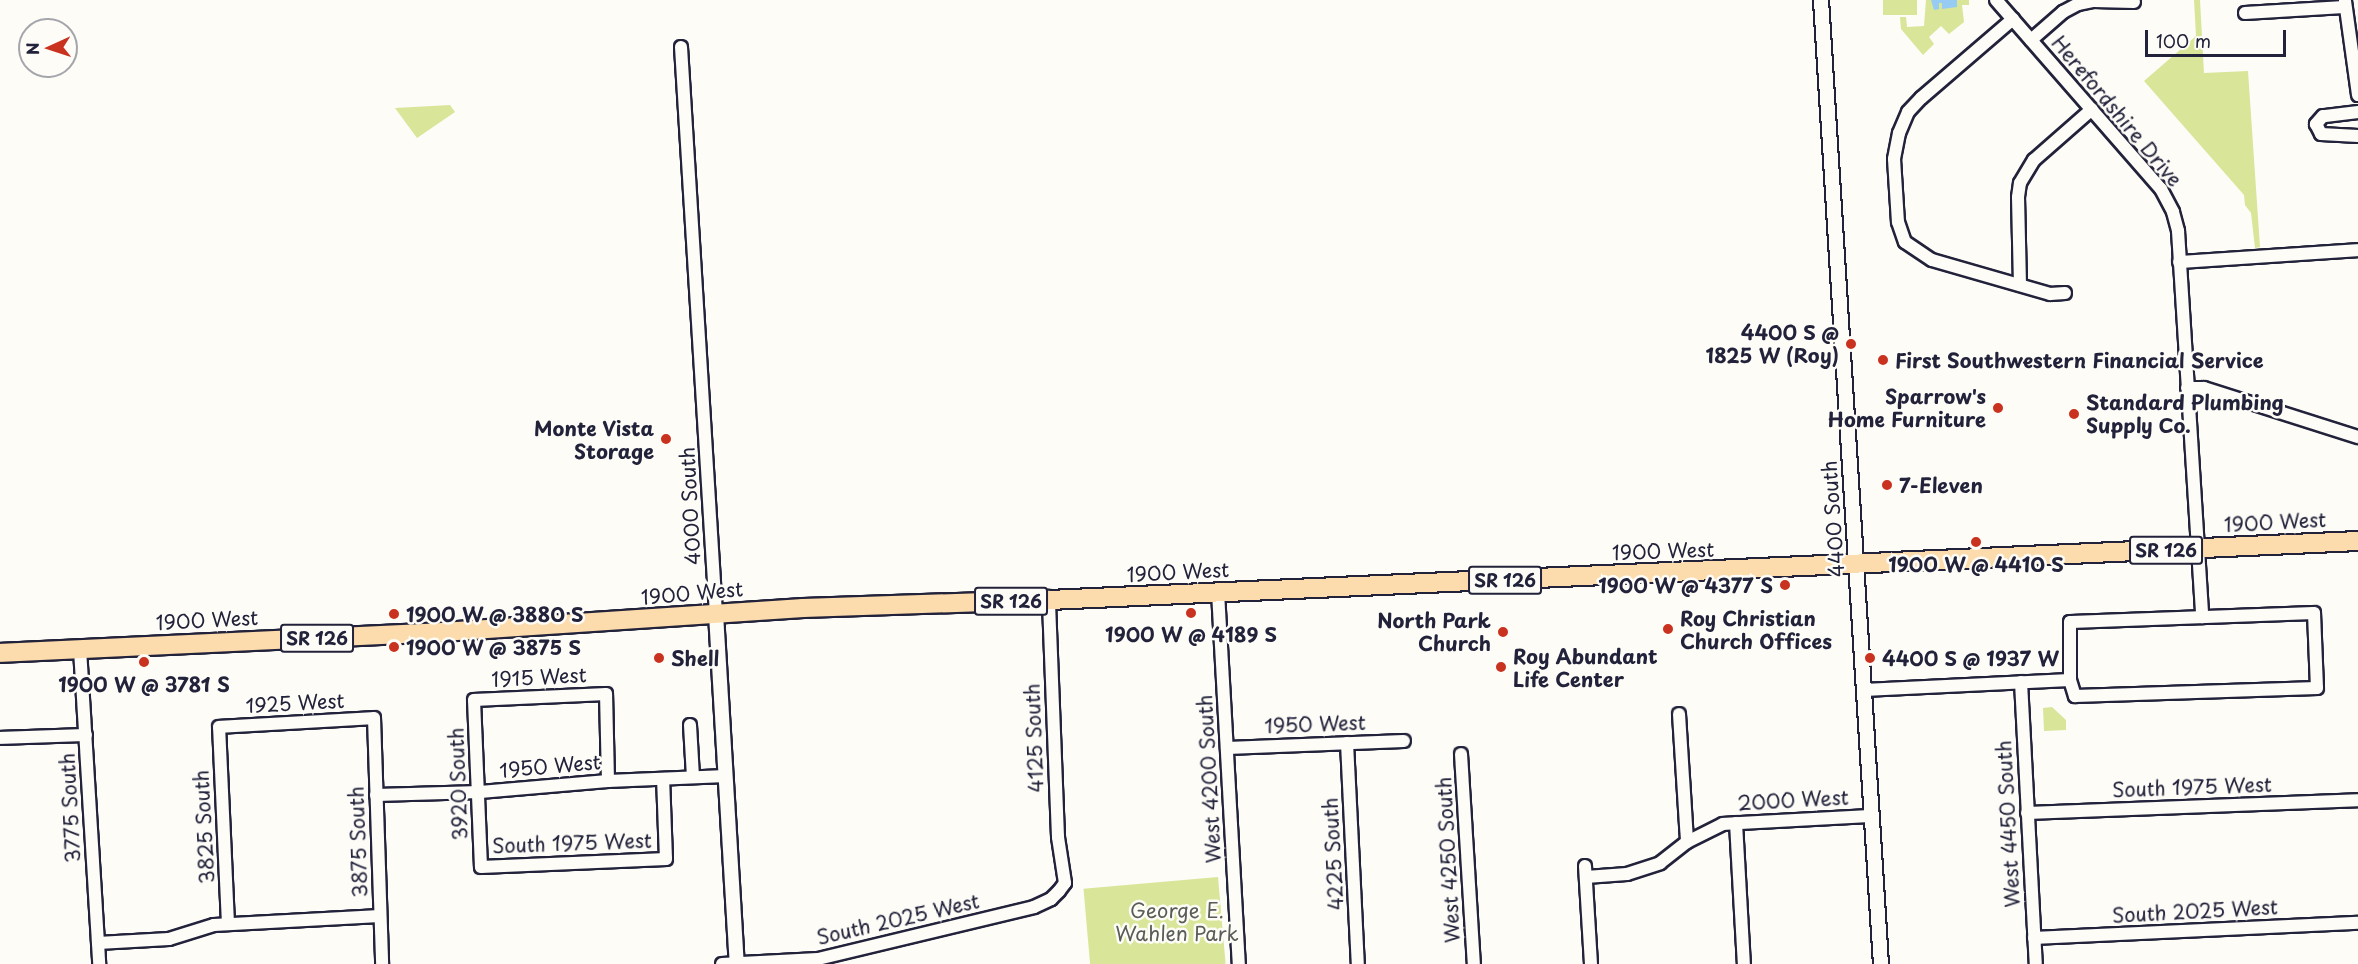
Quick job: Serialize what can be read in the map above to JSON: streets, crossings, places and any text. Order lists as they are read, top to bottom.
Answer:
{
  "streets": {
    "main road": ["1900 West", "SR 126"],
    "street": [
      "Herefordshire Drive",
      "4000 South",
      "4400 South",
      "1915 West",
      "1925 West",
      "1950 West",
      "4125 South",
      "West 4200 South",
      "3920 South",
      "South 1975 West",
      "2000 West",
      "3775 South",
      "West 4450 South",
      "3825 South",
      "3875 South",
      "4225 South",
      "West 4250 South",
      "South 2025 West"
    ]
  },
  "crossings": [
    ["Herefordshire Drive", "1900 West"],
    ["4000 South", "1900 West"],
    ["4000 South", "1950 West"],
    ["4000 South", "South 2025 West"],
    ["4400 South", "1900 West"],
    ["4400 South", "2000 West"],
    ["1900 West", "4125 South"],
    ["1900 West", "West 4200 South"],
    ["1900 West", "3775 South"],
    ["1915 West", "1950 West"],
    ["1915 West", "3920 South"],
    ["1925 West", "3825 South"],
    ["1925 West", "3875 South"],
    ["1950 West", "West 4200 South"],
    ["1950 West", "3920 South"],
    ["1950 West", "South 1975 West"],
    ["1950 West", "3875 South"],
    ["1950 West", "4225 South"],
    ["4125 South", "South 2025 West"],
    ["3920 South", "South 1975 West"],
    ["South 1975 West", "West 4450 South"],
    ["West 4450 South", "South 2025 West"]
  ],
  "parks": ["George E. Wahlen Park"],
  "places": [
    "4400 S @ 1825 W (Roy)",
    "First Southwestern Financial Service",
    "Sparrow's Home Furniture",
    "Standard Plumbing Supply Co.",
    "Monte Vista Storage",
    "7-Eleven",
    "1900 W @ 4410 S",
    "1900 W @ 4377 S",
    "1900 W @ 4189 S",
    "1900 W @ 3880 S",
    "Roy Christian Church Offices",
    "North Park Church",
    "1900 W @ 3875 S",
    "Shell",
    "4400 S @ 1937 W",
    "1900 W @ 3781 S",
    "Roy Abundant Life Center"
  ],
  "scale_bar": "100 m",
  "north": "left"
}
